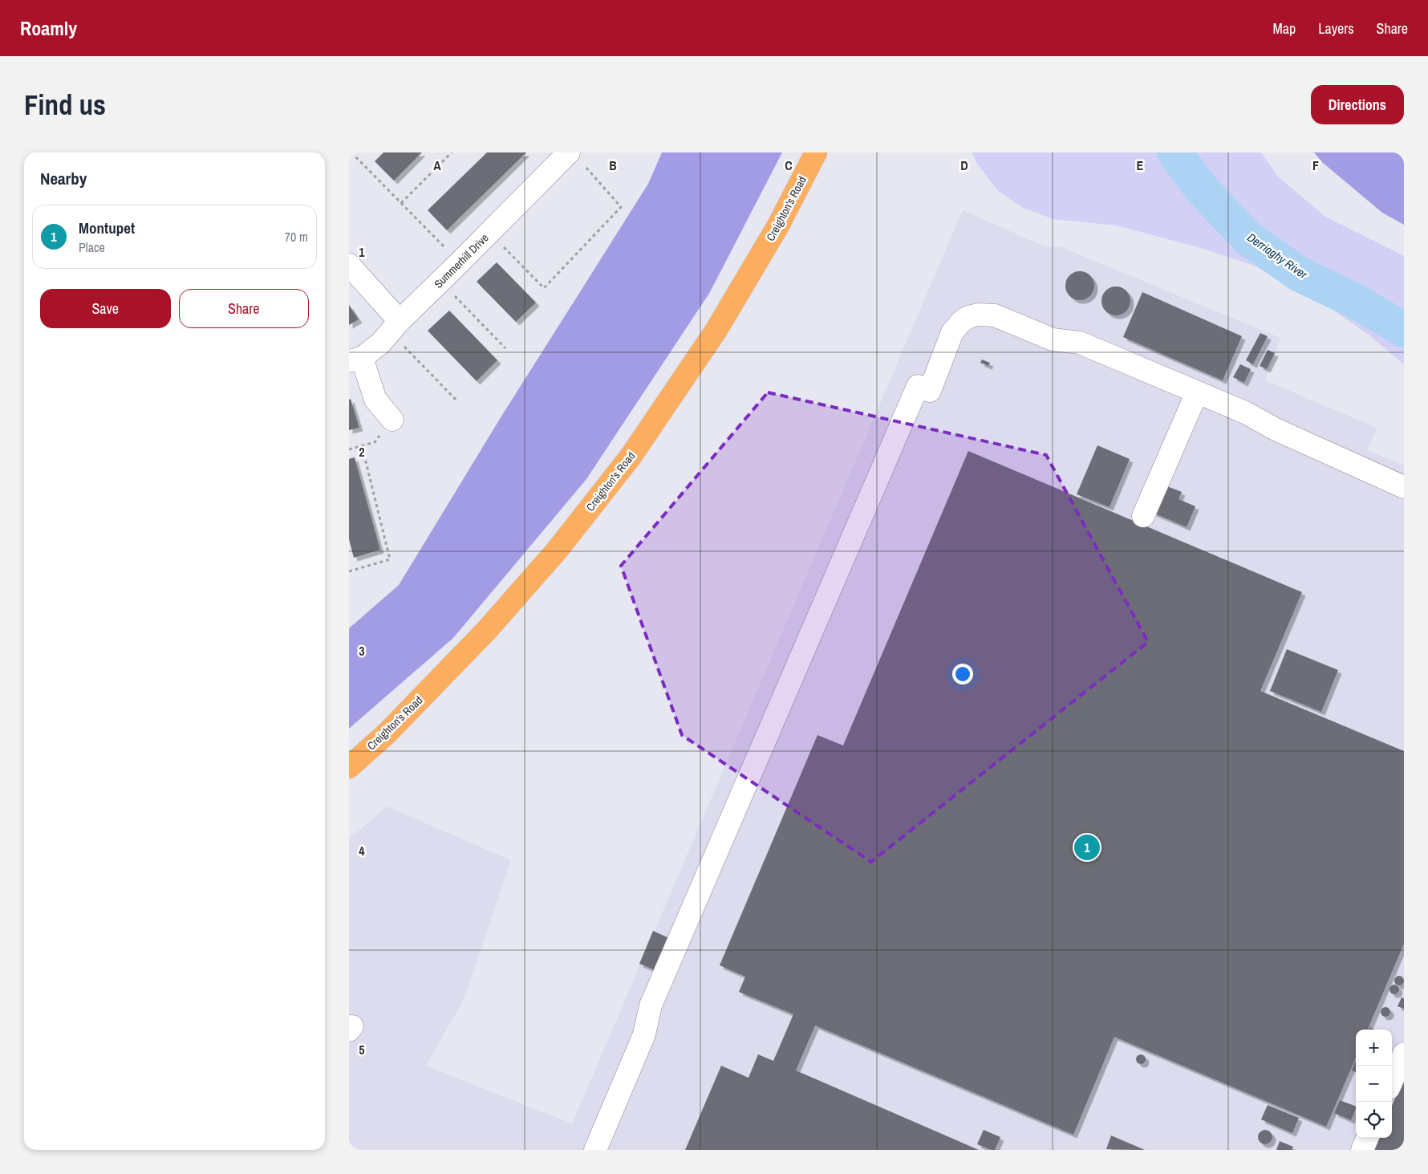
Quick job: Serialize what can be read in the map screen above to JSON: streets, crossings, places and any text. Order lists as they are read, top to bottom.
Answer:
{
  "streets": {
    "highway": ["Creighton's Road"],
    "street": ["Summerhill Drive"]
  },
  "water": ["Derriaghy River"],
  "page": {
    "header": "Roamly",
    "nav": ["Map", "Layers", "Share"],
    "buttons": [
      "Directions",
      ["Save", "Share"]
    ],
    "title": "Find us",
    "heading": "Nearby",
    "list": [
      {
        "mark": "1",
        "name": "Montupet",
        "note": "Place",
        "value": "70 m"
      }
    ],
    "pins": "1",
    "map_buttons": ["+", "−"]
  },
  "grid": {
    "columns": [
      "A",
      "B",
      "C",
      "D",
      "E",
      "F"
    ],
    "rows": [
      "1",
      "2",
      "3",
      "4",
      "5"
    ]
  }
}
